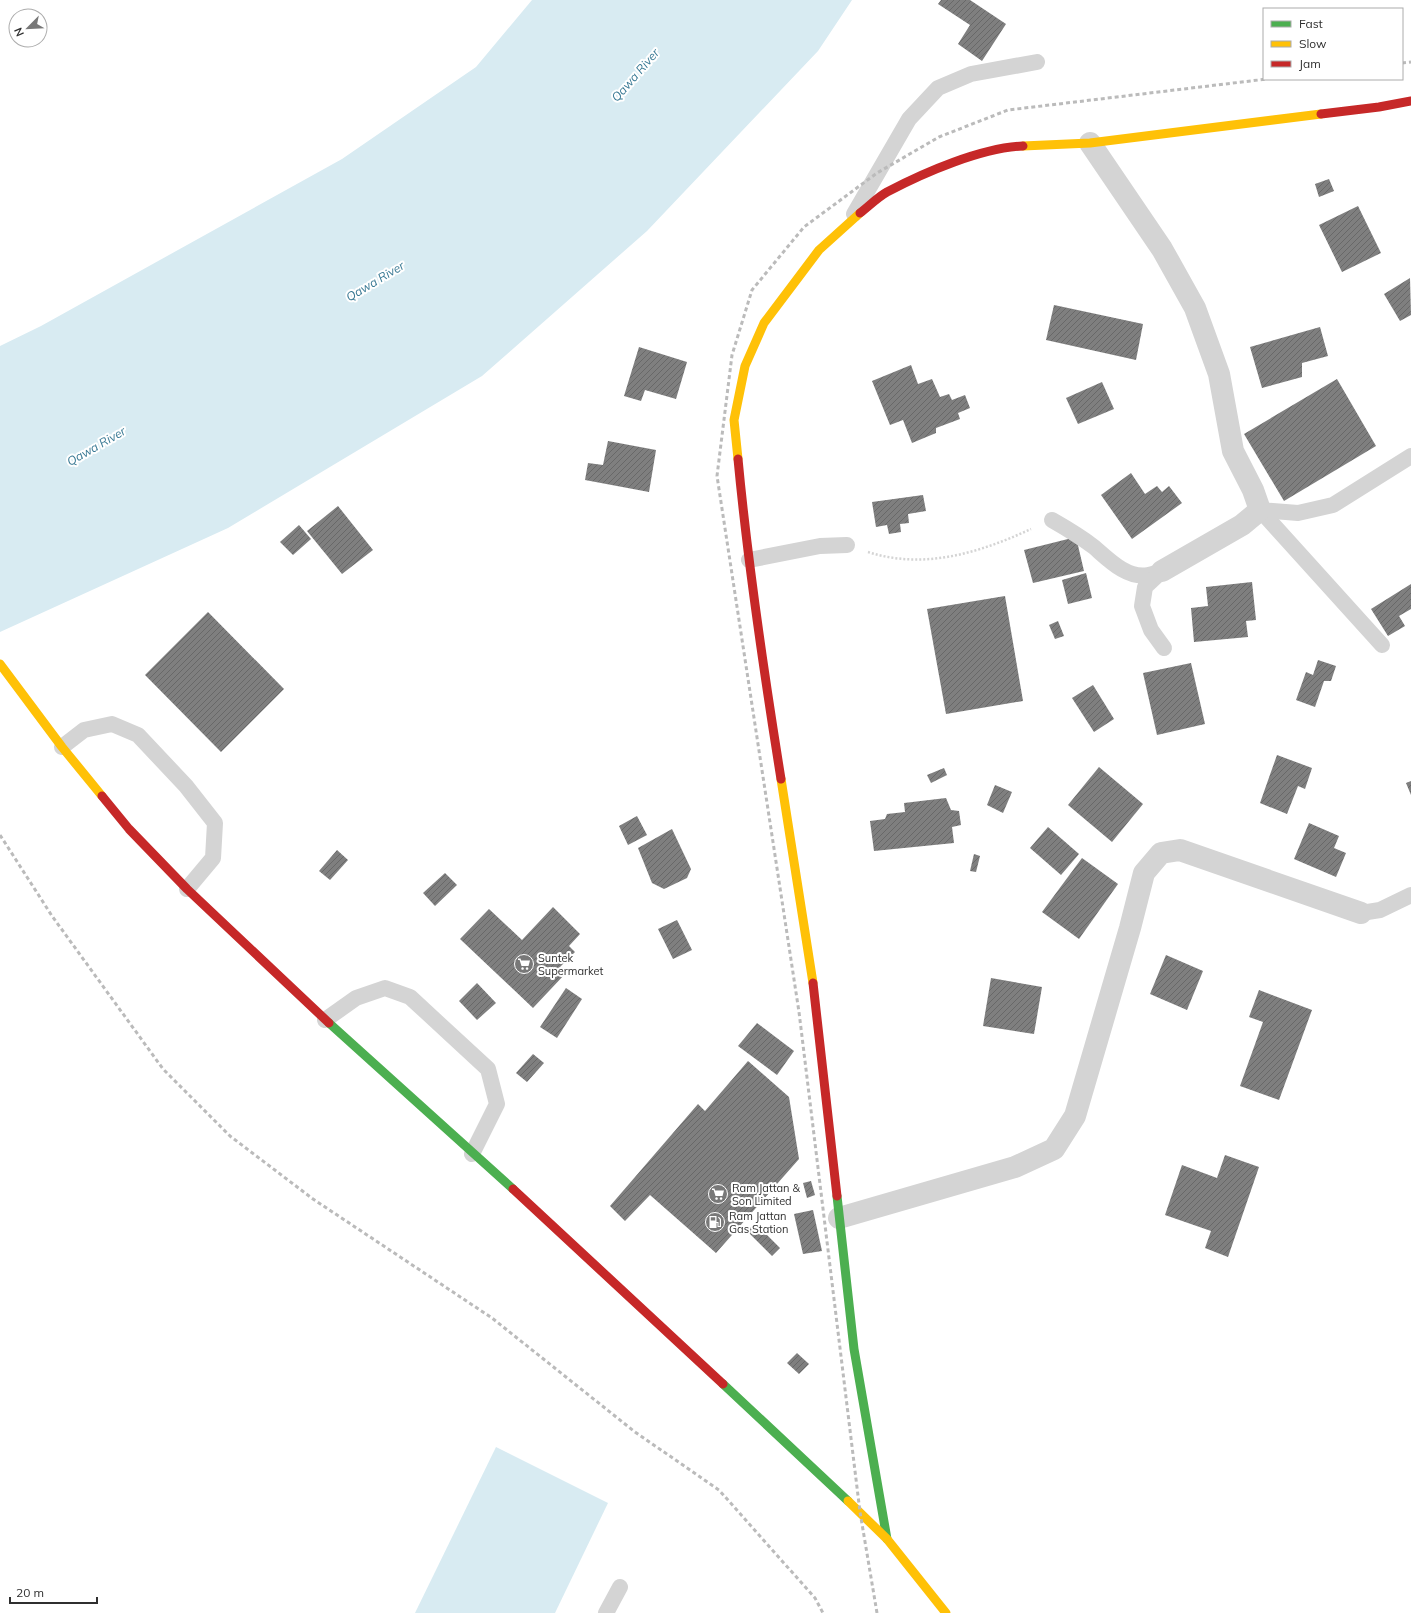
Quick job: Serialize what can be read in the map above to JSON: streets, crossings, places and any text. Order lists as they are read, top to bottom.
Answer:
{
  "water": ["Qawa River"],
  "places": {
    "supermarket": ["Suntek Supermarket", "Ram Jattan & Son Limited"],
    "fuel station": ["Ram Jattan Gas Station"]
  },
  "legend": ["Fast", "Slow", "Jam"],
  "scale_bar": "20 m",
  "north": "bottom left"
}
